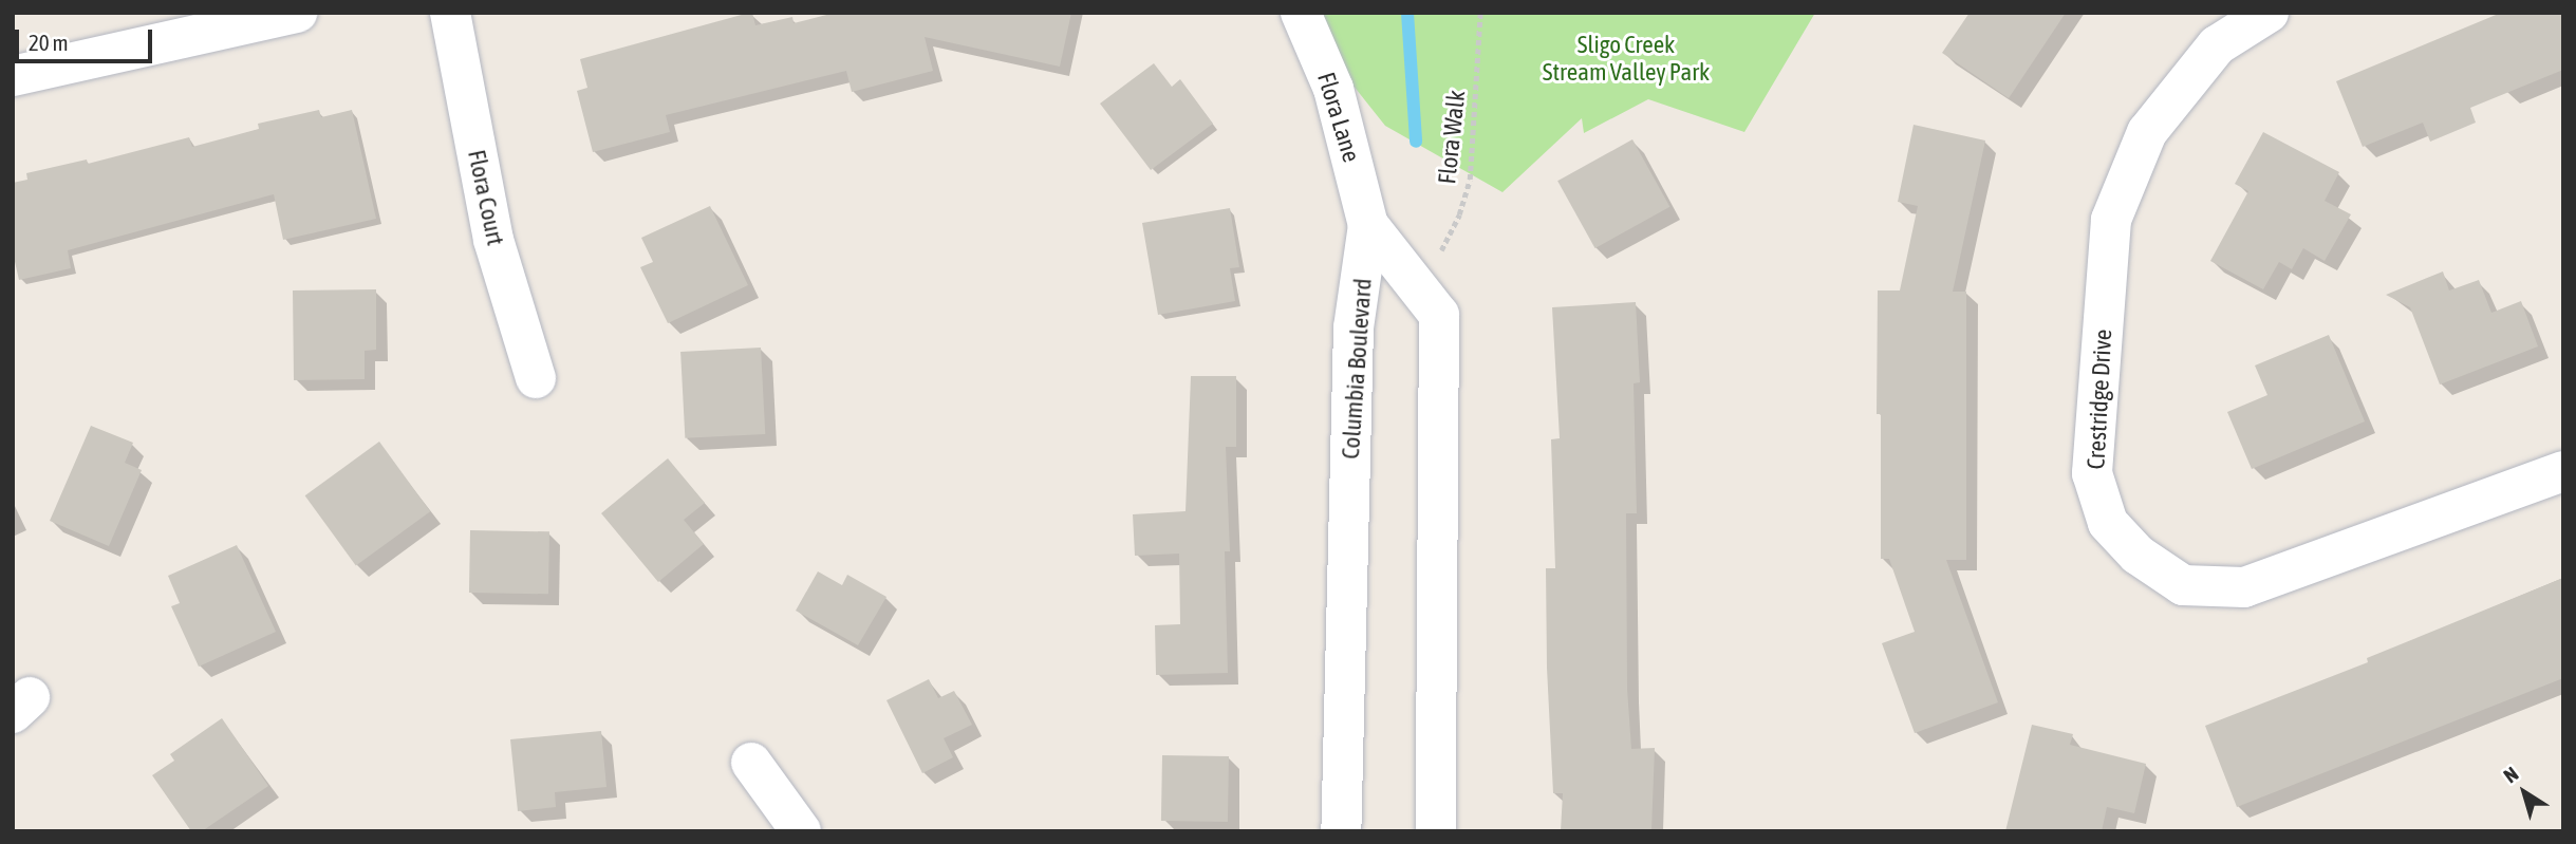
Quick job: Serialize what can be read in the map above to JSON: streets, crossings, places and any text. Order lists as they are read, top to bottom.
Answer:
{
  "streets": {
    "street": [
      "Flora Lane",
      "Flora Court",
      "Columbia Boulevard",
      "Crestridge Drive"
    ],
    "path": ["Flora Walk"]
  },
  "crossings": [
    ["Flora Lane", "Columbia Boulevard"],
    ["Flora Walk", "Columbia Boulevard"]
  ],
  "parks": ["Sligo Creek Stream Valley Park"],
  "scale_bar": "20 m",
  "north": "top left"
}
